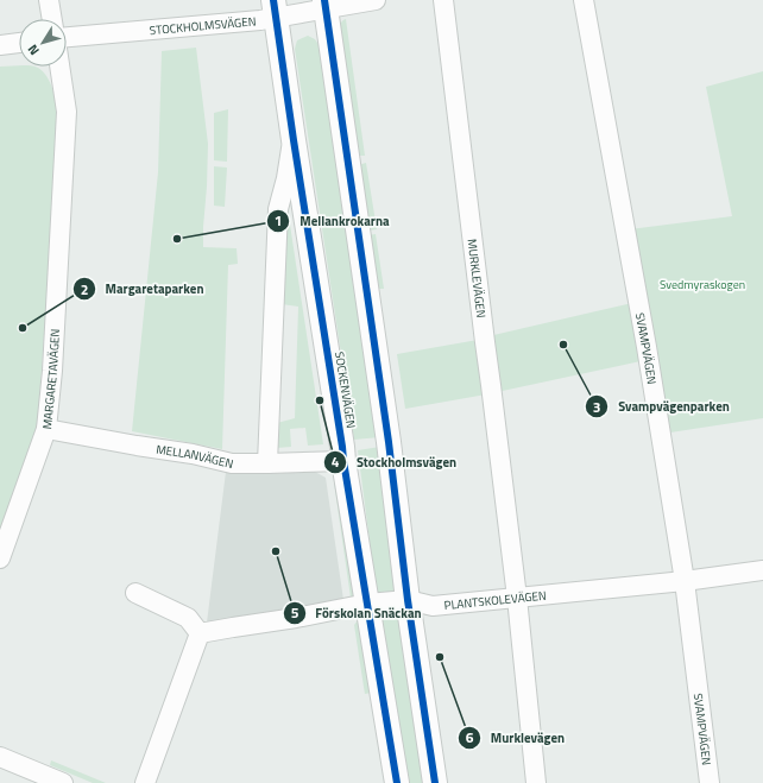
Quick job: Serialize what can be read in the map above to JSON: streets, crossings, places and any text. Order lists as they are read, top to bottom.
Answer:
{
  "streets": {
    "street": [
      "STOCKHOLMSVÄGEN",
      "MURKLEVÄGEN",
      "SVAMPVÄGEN",
      "MARGARETAVÄGEN",
      "SOCKENVÄGEN",
      "MELLANVÄGEN",
      "PLANTSKOLEVÄGEN"
    ]
  },
  "crossings": [
    ["STOCKHOLMSVÄGEN", "SOCKENVÄGEN"],
    ["MURKLEVÄGEN", "PLANTSKOLEVÄGEN"],
    ["SVAMPVÄGEN", "PLANTSKOLEVÄGEN"],
    ["MARGARETAVÄGEN", "MELLANVÄGEN"],
    ["SOCKENVÄGEN", "MELLANVÄGEN"],
    ["SOCKENVÄGEN", "PLANTSKOLEVÄGEN"]
  ],
  "parks": ["Svedmyraskogen"],
  "places": [
    "Mellankrokarna",
    "Margaretaparken",
    "Svampvägenparken",
    "Stockholmsvägen",
    "Förskolan Snäckan",
    "Murklevägen"
  ],
  "north": "bottom left"
}
